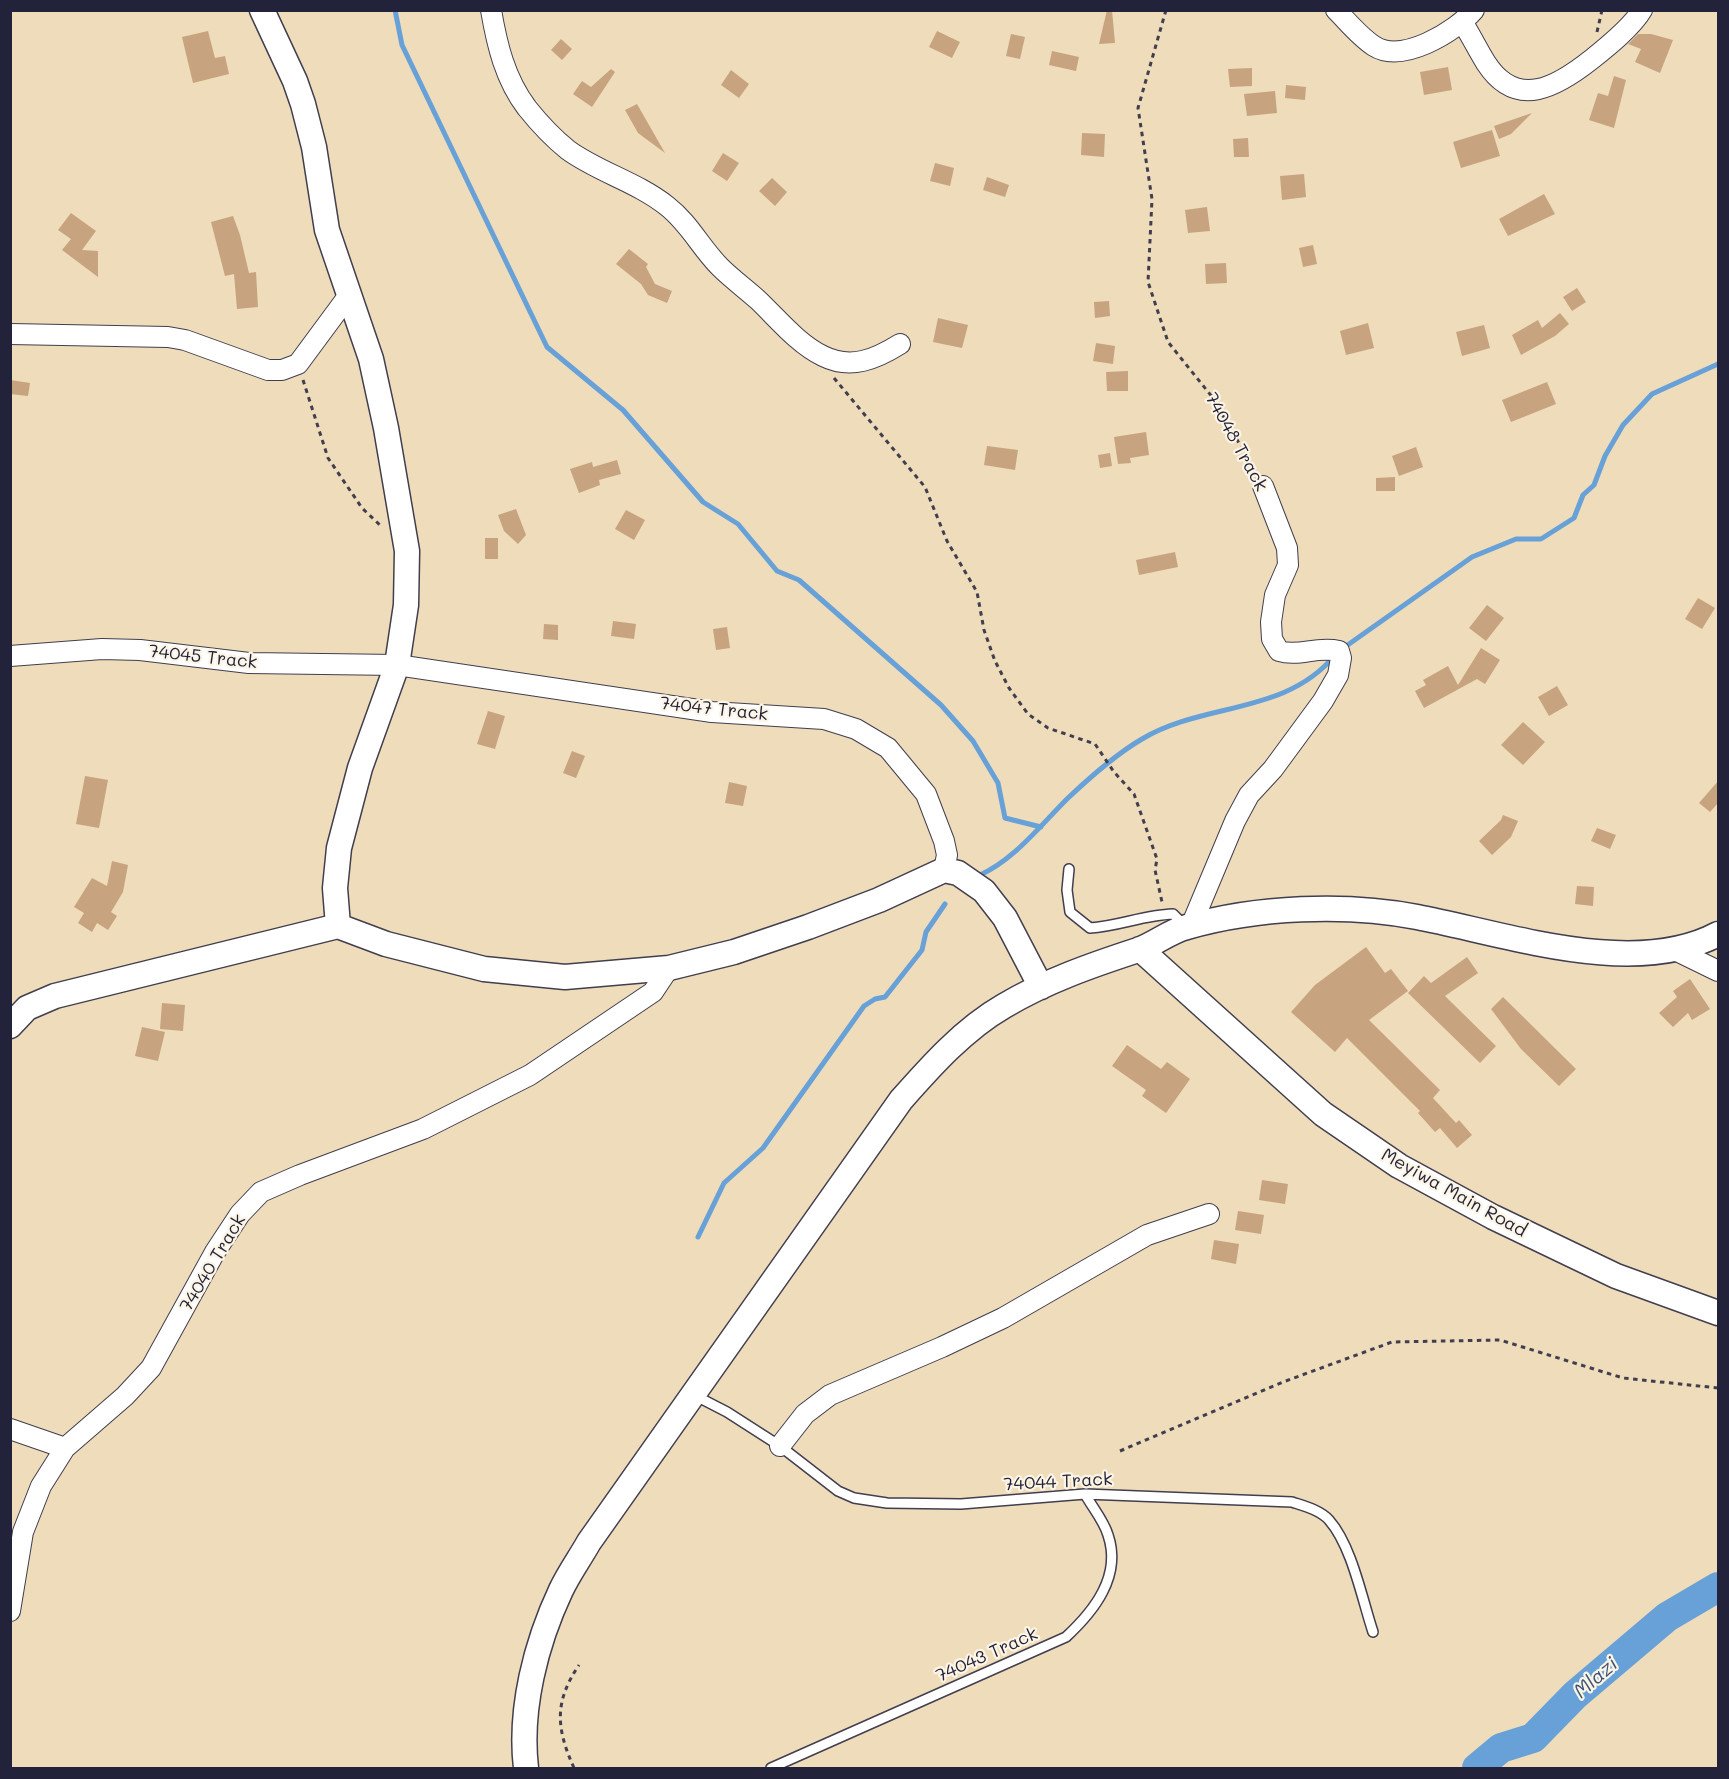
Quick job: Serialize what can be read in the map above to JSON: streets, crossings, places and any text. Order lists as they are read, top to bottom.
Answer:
{
  "streets": {
    "street": [
      "74048 Track",
      "74045 Track",
      "74047 Track",
      "Meyiwa Main Road",
      "74040 Track"
    ],
    "lane": ["74044 Track", "74043 Track"]
  },
  "crossings": [
    ["74045 Track", "74047 Track"],
    ["74044 Track", "74043 Track"]
  ],
  "water": ["Mlazi"]
}
